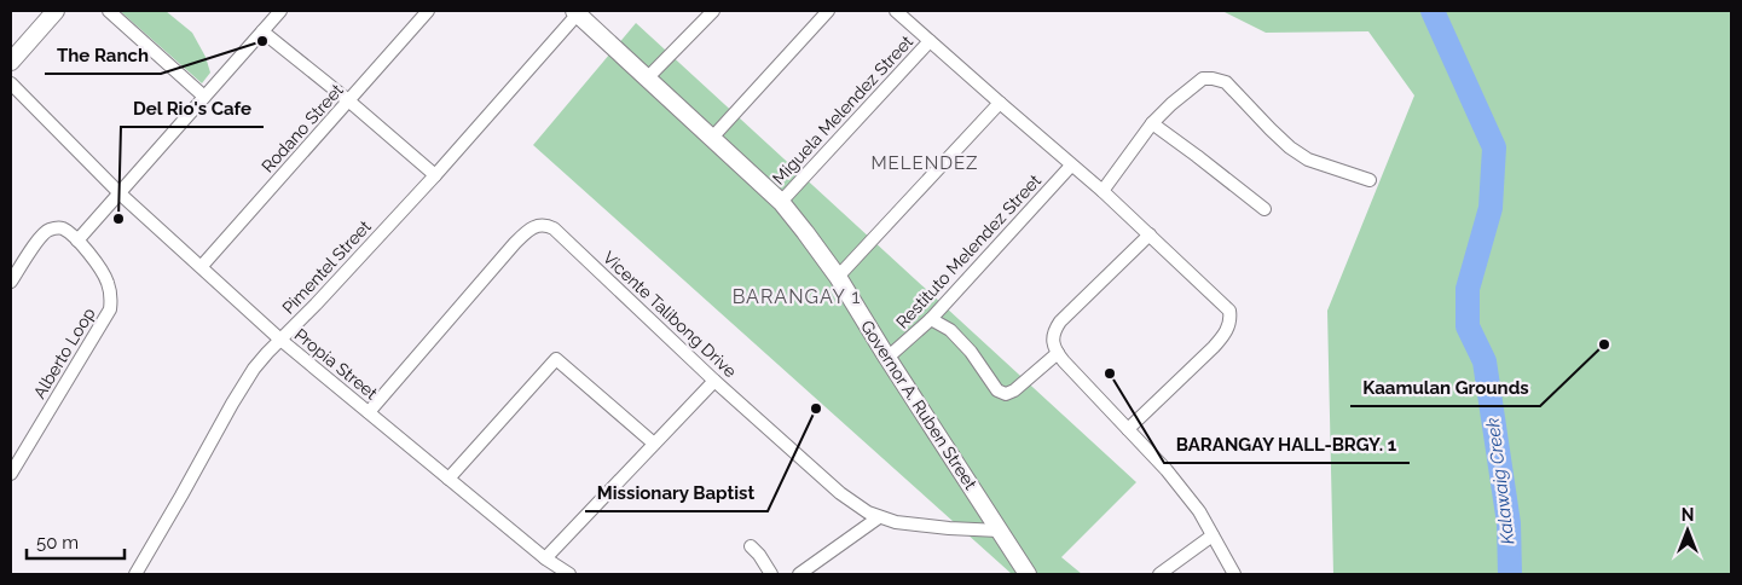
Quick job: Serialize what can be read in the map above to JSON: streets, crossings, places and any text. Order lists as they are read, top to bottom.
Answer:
{
  "streets": {
    "main road": ["Governor A. Ruben Street"],
    "street": [
      "Miguela Melendez Street",
      "Rodano Street",
      "Restituto Melendez Street",
      "Pimentel Street",
      "Vicente Talibong Drive",
      "Alberto Loop",
      "Propia Street"
    ]
  },
  "crossings": [
    ["Miguela Melendez Street", "Governor A. Ruben Street"],
    ["Rodano Street", "Propia Street"],
    ["Restituto Melendez Street", "Governor A. Ruben Street"],
    ["Pimentel Street", "Propia Street"],
    ["Pimentel Street", "Governor A. Ruben Street"],
    ["Vicente Talibong Drive", "Propia Street"],
    ["Vicente Talibong Drive", "Governor A. Ruben Street"]
  ],
  "districts": ["MELENDEZ", "BARANGAY 1"],
  "water": ["Kalawaig Creek"],
  "places": [
    "The Ranch",
    "Del Rio's Cafe",
    "Kaamulan Grounds",
    "BARANGAY HALL-BRGY. 1",
    "Missionary Baptist"
  ],
  "scale_bar": "50 m",
  "north": "top"
}
